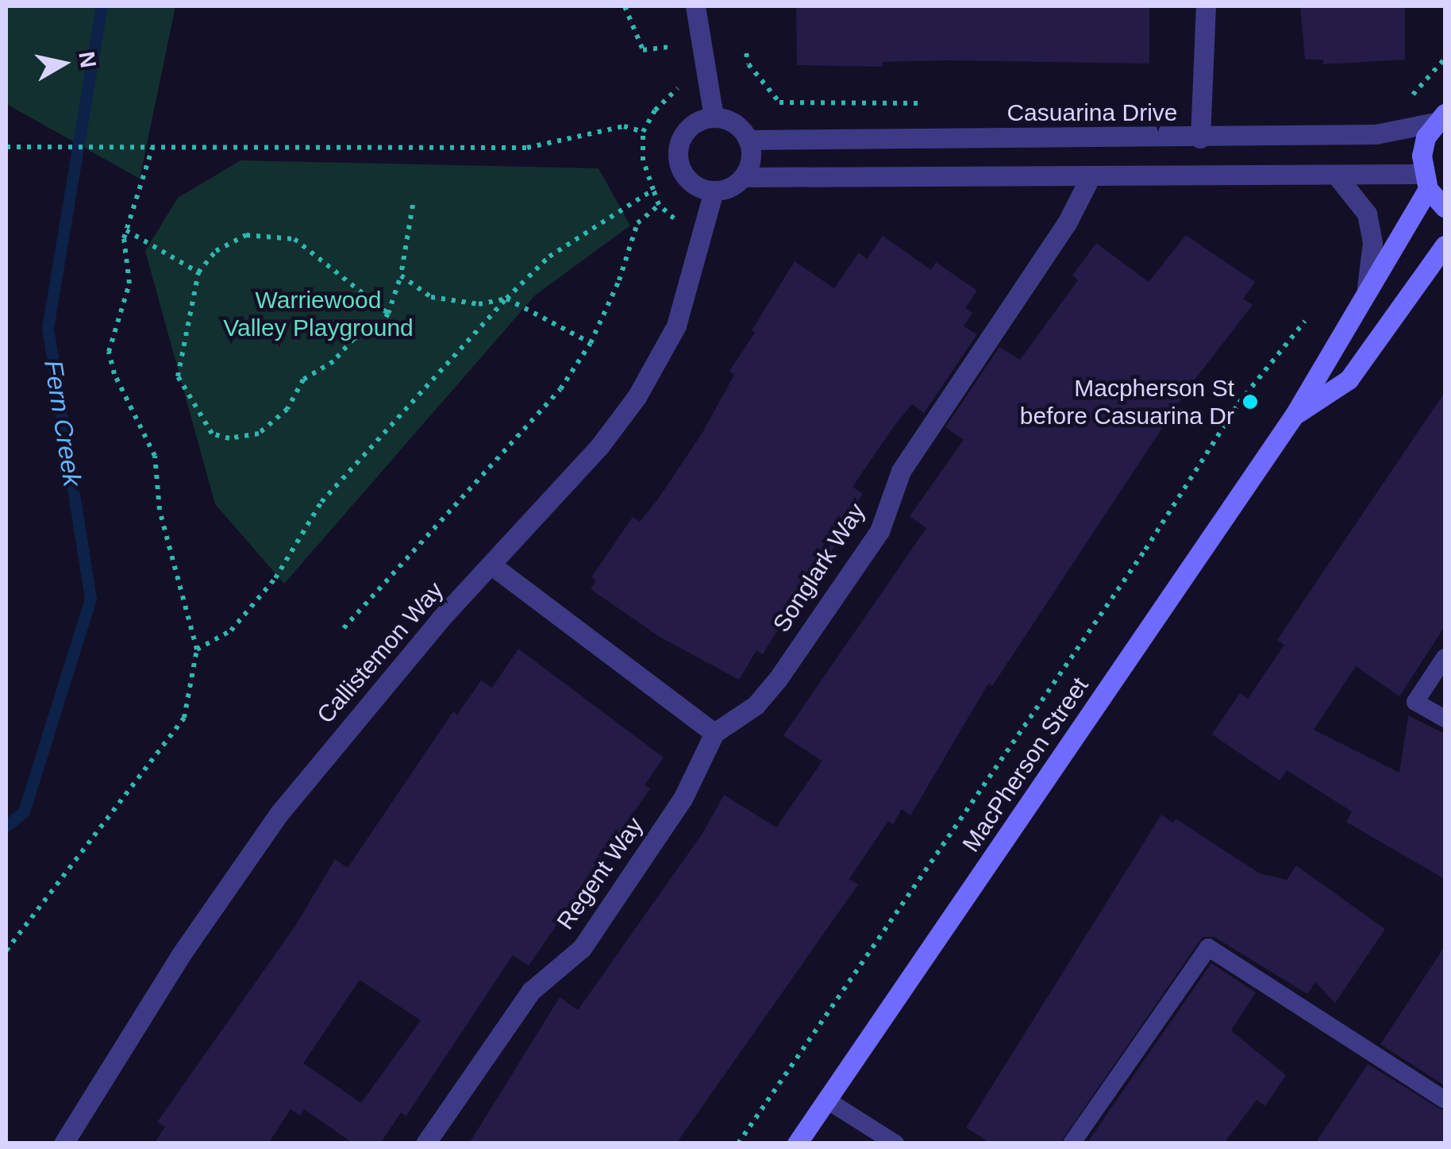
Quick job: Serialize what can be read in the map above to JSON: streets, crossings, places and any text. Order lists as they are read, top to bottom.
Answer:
{
  "streets": {
    "street": [
      "Casuarina Drive",
      "Songlark Way",
      "Callistemon Way",
      "MacPherson Street",
      "Regent Way"
    ]
  },
  "crossings": [
    ["Casuarina Drive", "Callistemon Way"],
    ["Songlark Way", "Regent Way"]
  ],
  "water": ["Fern Creek"],
  "parks": ["Warriewood Valley Playground"],
  "places": ["Macpherson St before Casuarina Dr"],
  "north": "right"
}
